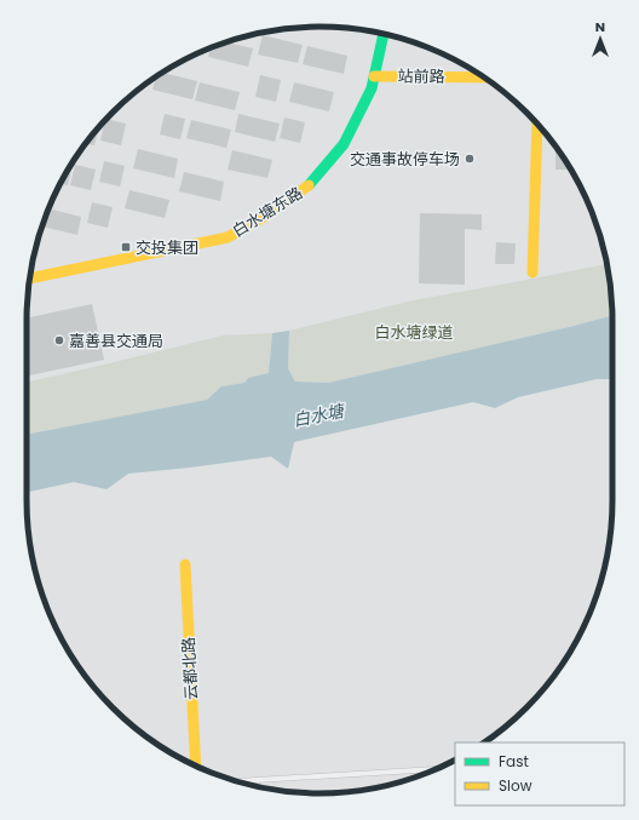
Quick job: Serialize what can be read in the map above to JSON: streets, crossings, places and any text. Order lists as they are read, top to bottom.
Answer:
{
  "streets": {
    "street": ["站前路", "白水塘东路", "云都北路"]
  },
  "crossings": [
    ["站前路", "白水塘东路"]
  ],
  "water": ["白水塘"],
  "parks": ["白水塘绿道"],
  "places": {
    "other": ["交通事故停车场", "嘉善县交通局"],
    "transit": ["交投集团"]
  },
  "legend": ["Fast", "Slow"],
  "north": "top"
}
